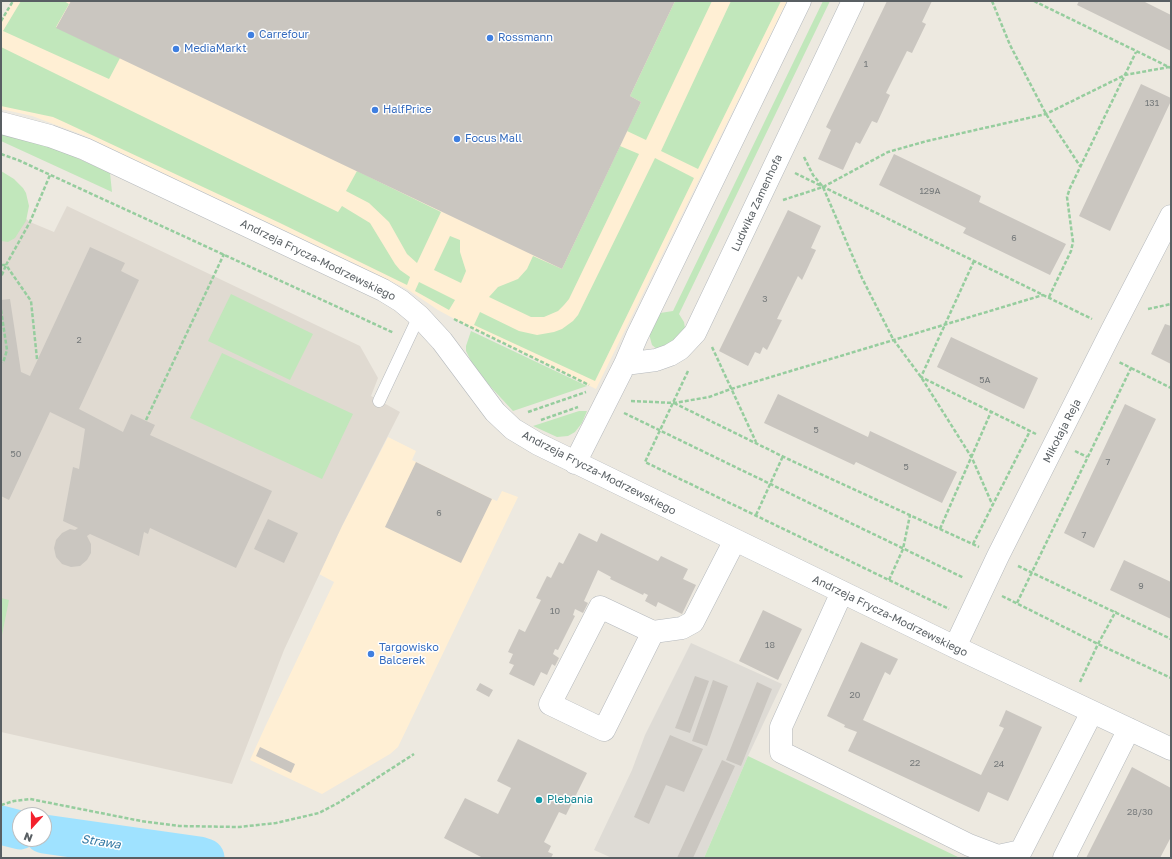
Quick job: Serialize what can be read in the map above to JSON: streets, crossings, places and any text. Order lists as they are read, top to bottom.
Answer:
{
  "streets": {
    "street": ["Ludwika Zamenhofa", "Andrzeja Frycza-Modrzewskiego", "Mikołaja Reja"]
  },
  "crossings": [
    ["Andrzeja Frycza-Modrzewskiego", "Mikołaja Reja"]
  ],
  "water": ["Strawa"],
  "places": [
    "Carrefour",
    "Rossmann",
    "MediaMarkt",
    "HalfPrice",
    "Focus Mall",
    "Targowisko Balcerek",
    "Plebania"
  ],
  "house_numbers": [
    "1",
    "131",
    "129A",
    "6",
    "3",
    "2",
    "5A",
    "5",
    "50",
    "7",
    "5",
    "6",
    "7",
    "9",
    "10",
    "18",
    "20",
    "22",
    "24",
    "28/30"
  ],
  "north": "bottom"
}
